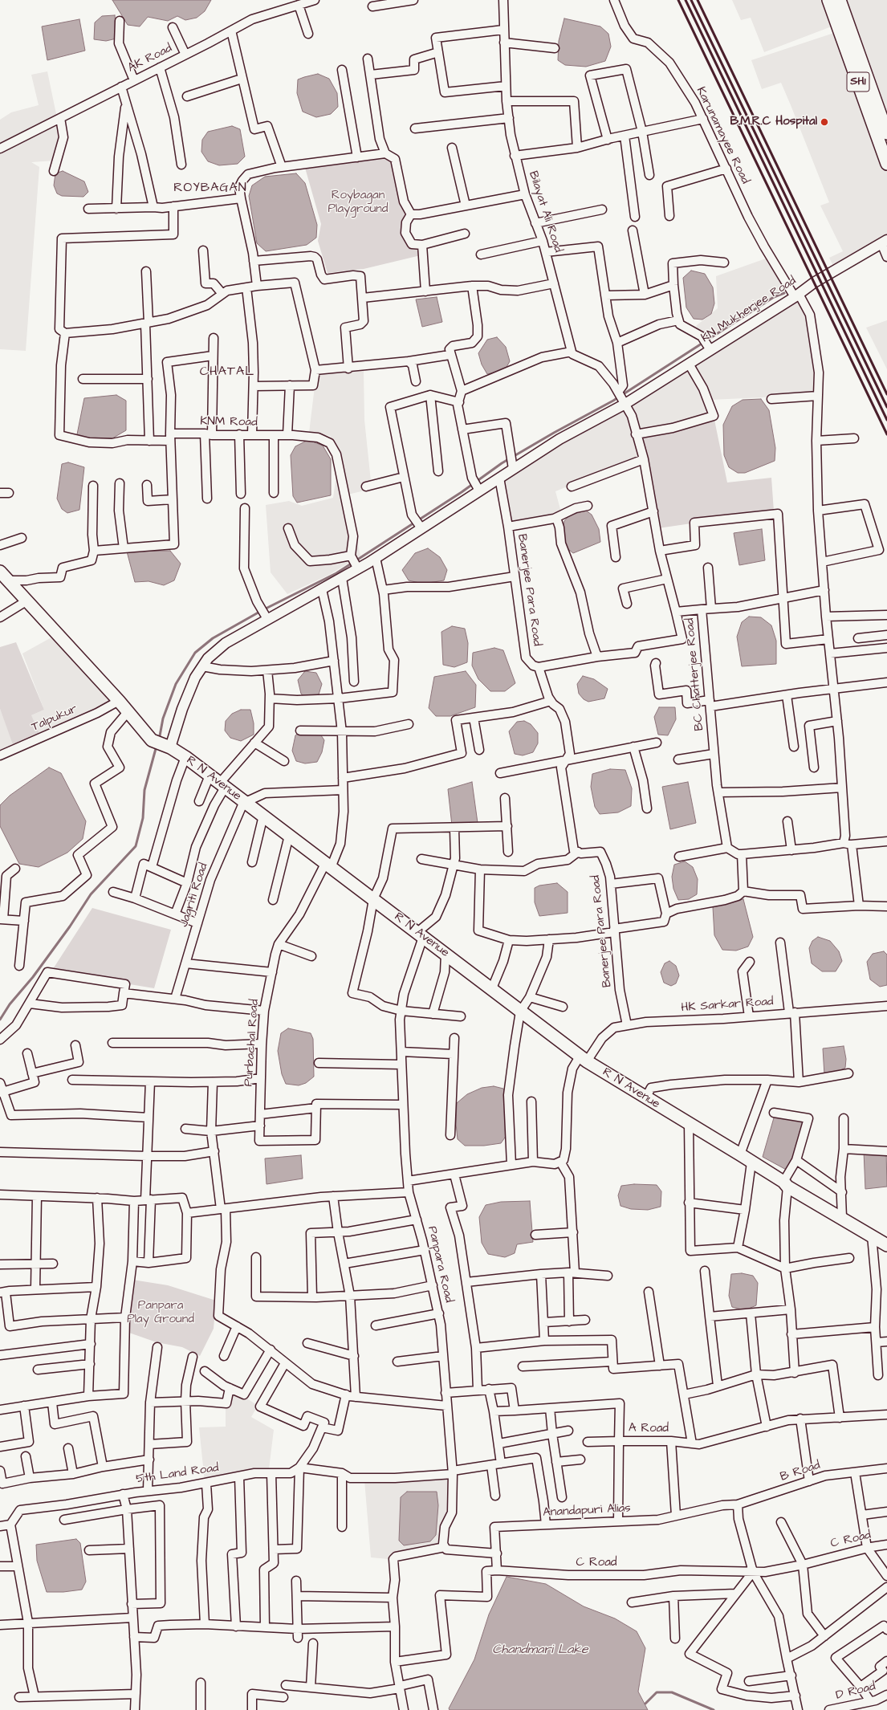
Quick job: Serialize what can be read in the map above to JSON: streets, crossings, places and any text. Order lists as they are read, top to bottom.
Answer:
{
  "streets": {
    "main road": ["SH1", "R N Avenue"],
    "street": [
      "AK Road",
      "Karunamayee Road",
      "Bilayat Ali Road",
      "KN Mukherjee Road",
      "KNM Road",
      "Banerjee Para Road",
      "BC Chatterjee Road",
      "Talpukur",
      "Jagriti Road",
      "HK Sarkar Road",
      "Purbachal Road",
      "Panpara Road",
      "A Road",
      "B Road",
      "5th Land Road",
      "Anandapuri Alias",
      "C Road",
      "D Road"
    ]
  },
  "crossings": [
    ["Karunamayee Road", "KN Mukherjee Road"],
    ["KN Mukherjee Road", "Banerjee Para Road"],
    ["KN Mukherjee Road", "BC Chatterjee Road"],
    ["KN Mukherjee Road", "R N Avenue"],
    ["KN Mukherjee Road", "Purbachal Road"],
    ["Banerjee Para Road", "HK Sarkar Road"],
    ["Talpukur", "R N Avenue"],
    ["R N Avenue", "Jagriti Road"],
    ["R N Avenue", "HK Sarkar Road"],
    ["R N Avenue", "Purbachal Road"],
    ["R N Avenue", "Panpara Road"],
    ["Panpara Road", "5th Land Road"],
    ["B Road", "Anandapuri Alias"],
    ["5th Land Road", "Anandapuri Alias"],
    ["Anandapuri Alias", "C Road"]
  ],
  "districts": ["ROYBAGAN", "CHATAL"],
  "water": ["Chandmari Lake"],
  "parks": ["Roybagan Playground", "Panpara Play Ground"],
  "places": ["B.M.R.C Hospital"]
}
